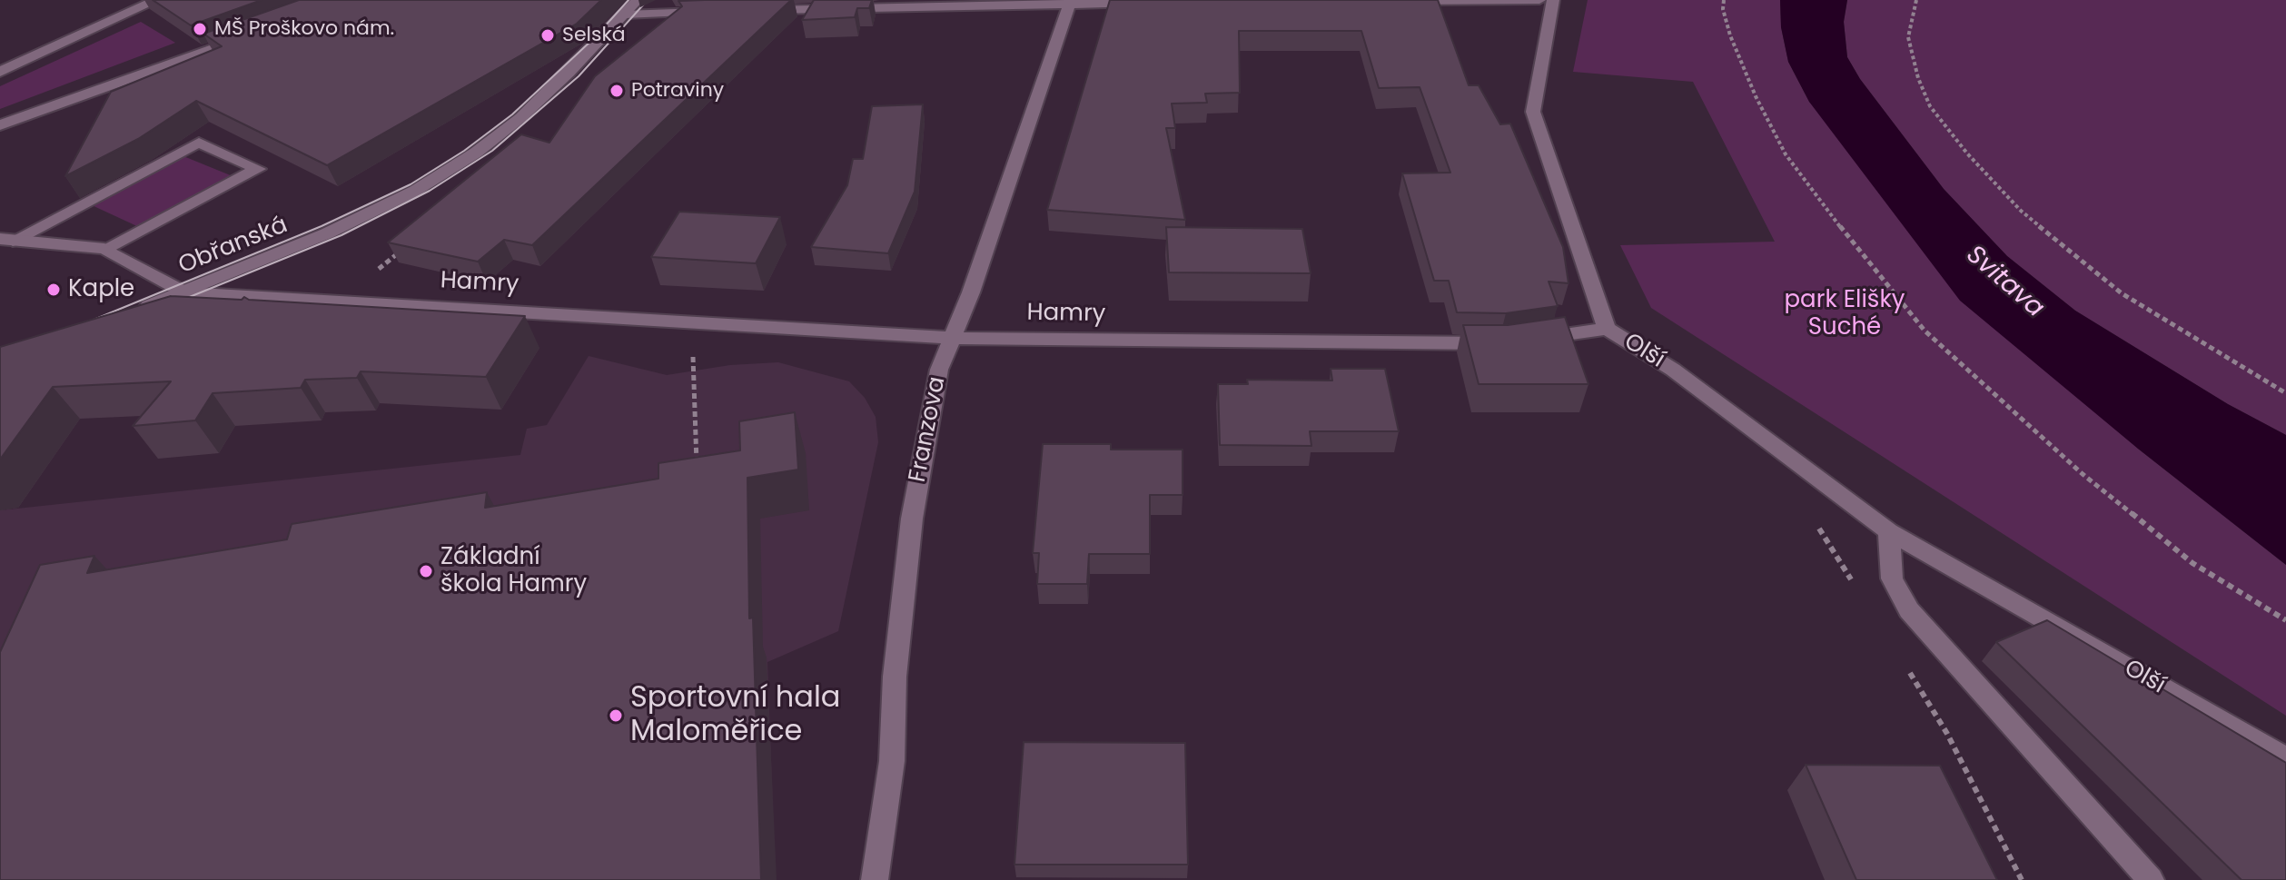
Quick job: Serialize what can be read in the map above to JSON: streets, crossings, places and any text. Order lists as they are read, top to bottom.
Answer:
{
  "streets": {
    "street": [
      "Obřanská",
      "Hamry",
      "Olší",
      "Franzova"
    ]
  },
  "crossings": [
    ["Obřanská", "Hamry"],
    ["Hamry", "Franzova"]
  ],
  "water": ["Svitava"],
  "parks": ["park Elišky Suché"],
  "places": [
    "MŠ Proškovo nám.",
    "Selská",
    "Potraviny",
    "Kaple",
    "Základní škola Hamry",
    "Sportovní hala Maloměřice"
  ]
}
